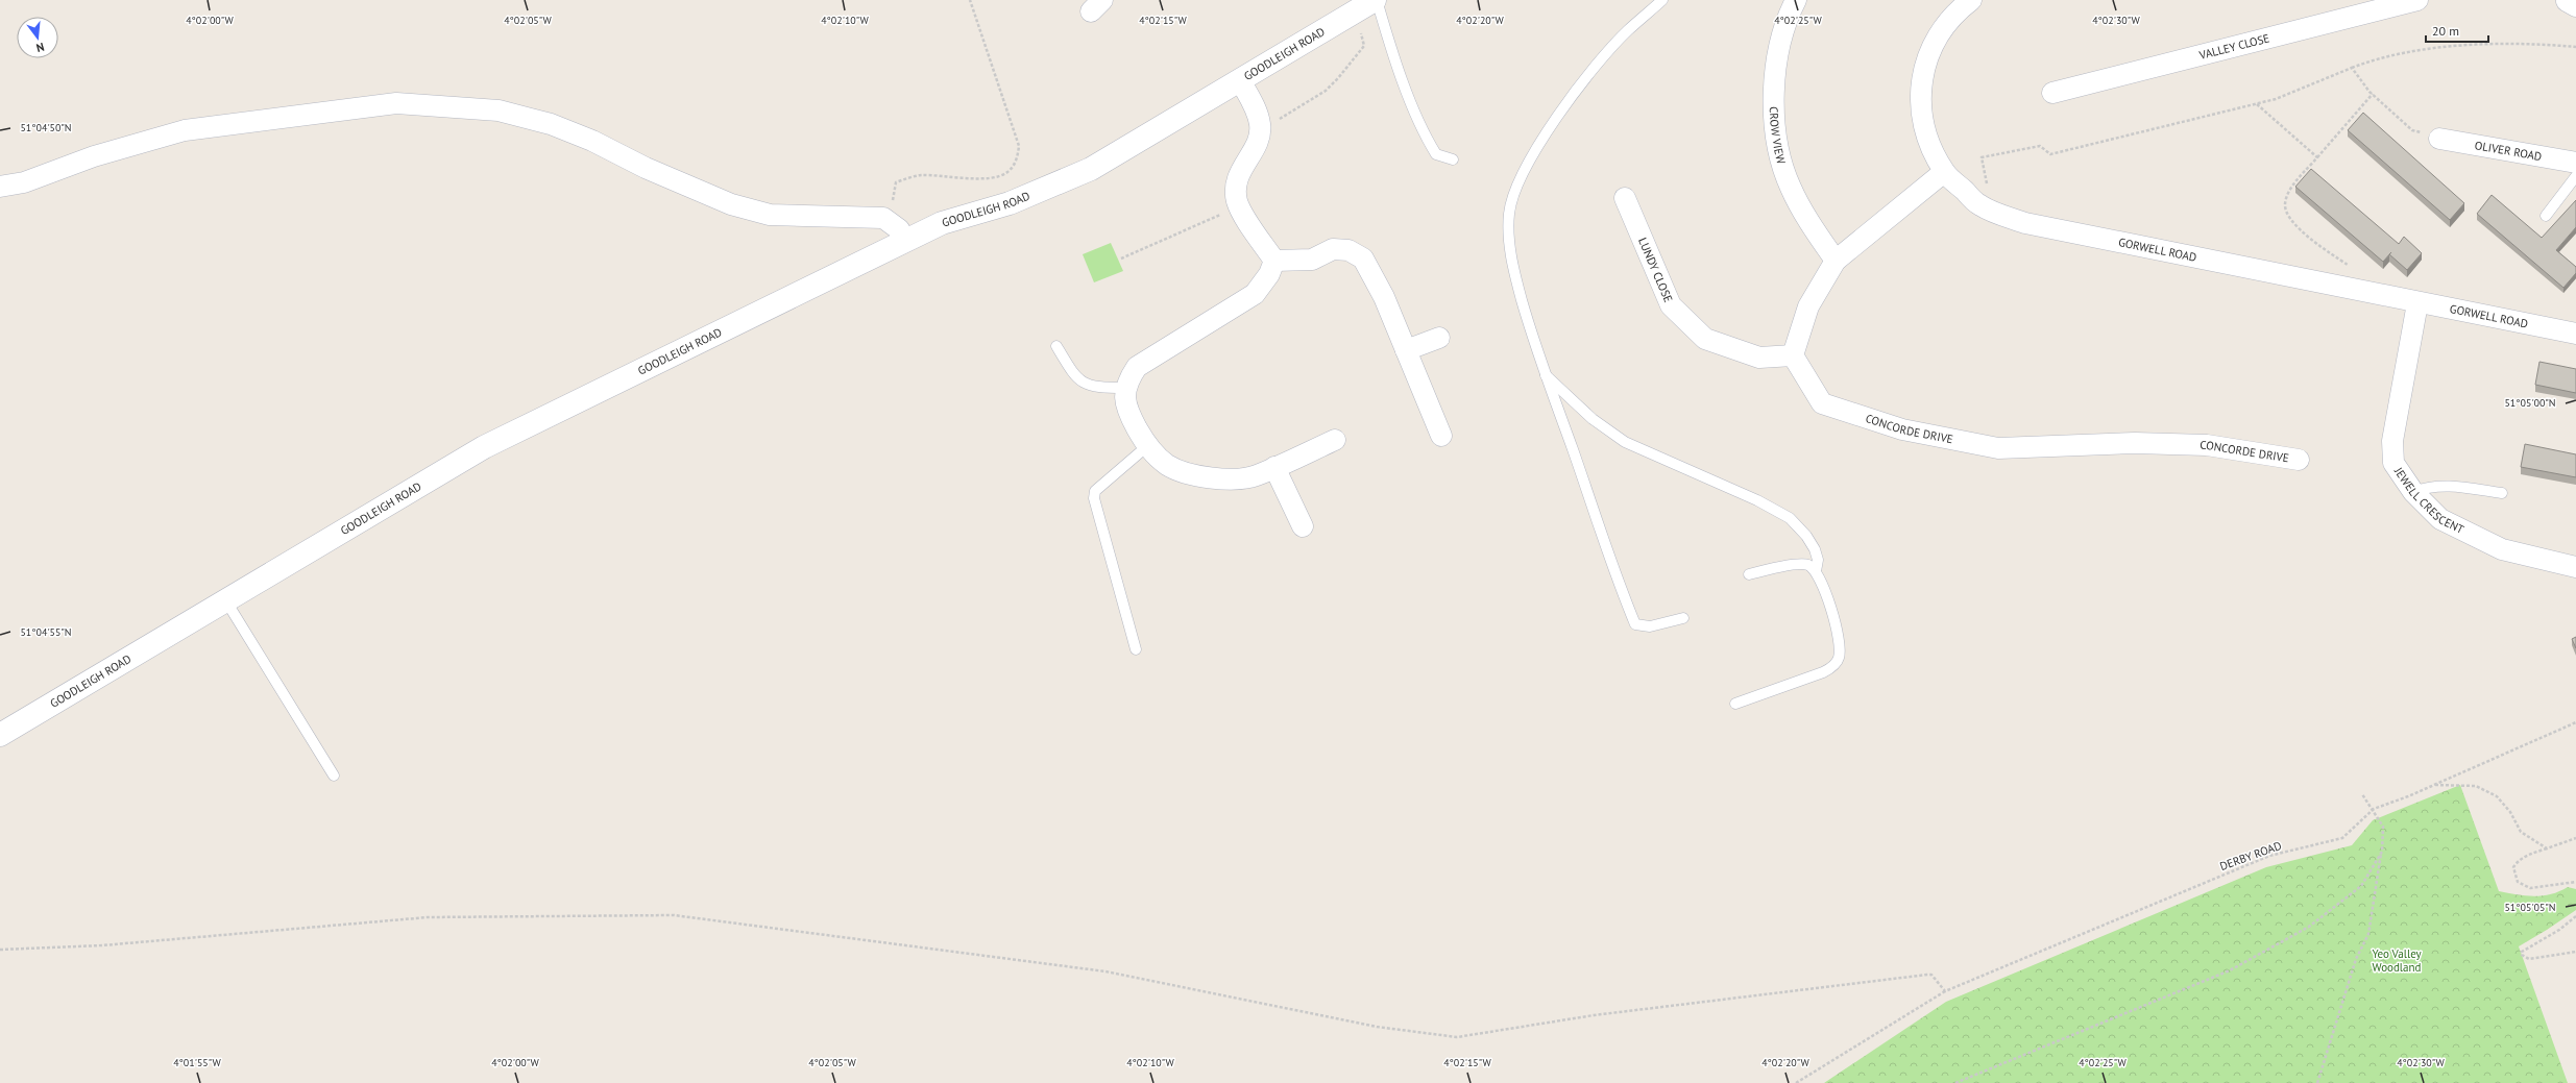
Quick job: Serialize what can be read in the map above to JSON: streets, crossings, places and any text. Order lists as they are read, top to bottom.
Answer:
{
  "streets": {
    "street": [
      "VALLEY CLOSE",
      "GOODLEIGH ROAD",
      "CROW VIEW",
      "OLIVER ROAD",
      "GORWELL ROAD",
      "LUNDY CLOSE",
      "CONCORDE DRIVE",
      "JEWELL CRESCENT"
    ],
    "path": ["DERBY ROAD"]
  },
  "crossings": [
    ["GORWELL ROAD", "JEWELL CRESCENT"],
    ["LUNDY CLOSE", "CONCORDE DRIVE"]
  ],
  "parks": ["Yeo Valley Woodland"],
  "scale_bar": "20 m",
  "north": "bottom",
  "coordinates": [
    "4°02'00\"W",
    "4°02'05\"W",
    "4°02'10\"W",
    "4°02'15\"W",
    "4°02'20\"W",
    "4°02'25\"W",
    "4°02'30\"W",
    "51°04'50\"N",
    "51°05'00\"N",
    "51°04'55\"N",
    "51°05'05\"N",
    "4°01'55\"W"
  ]
}
